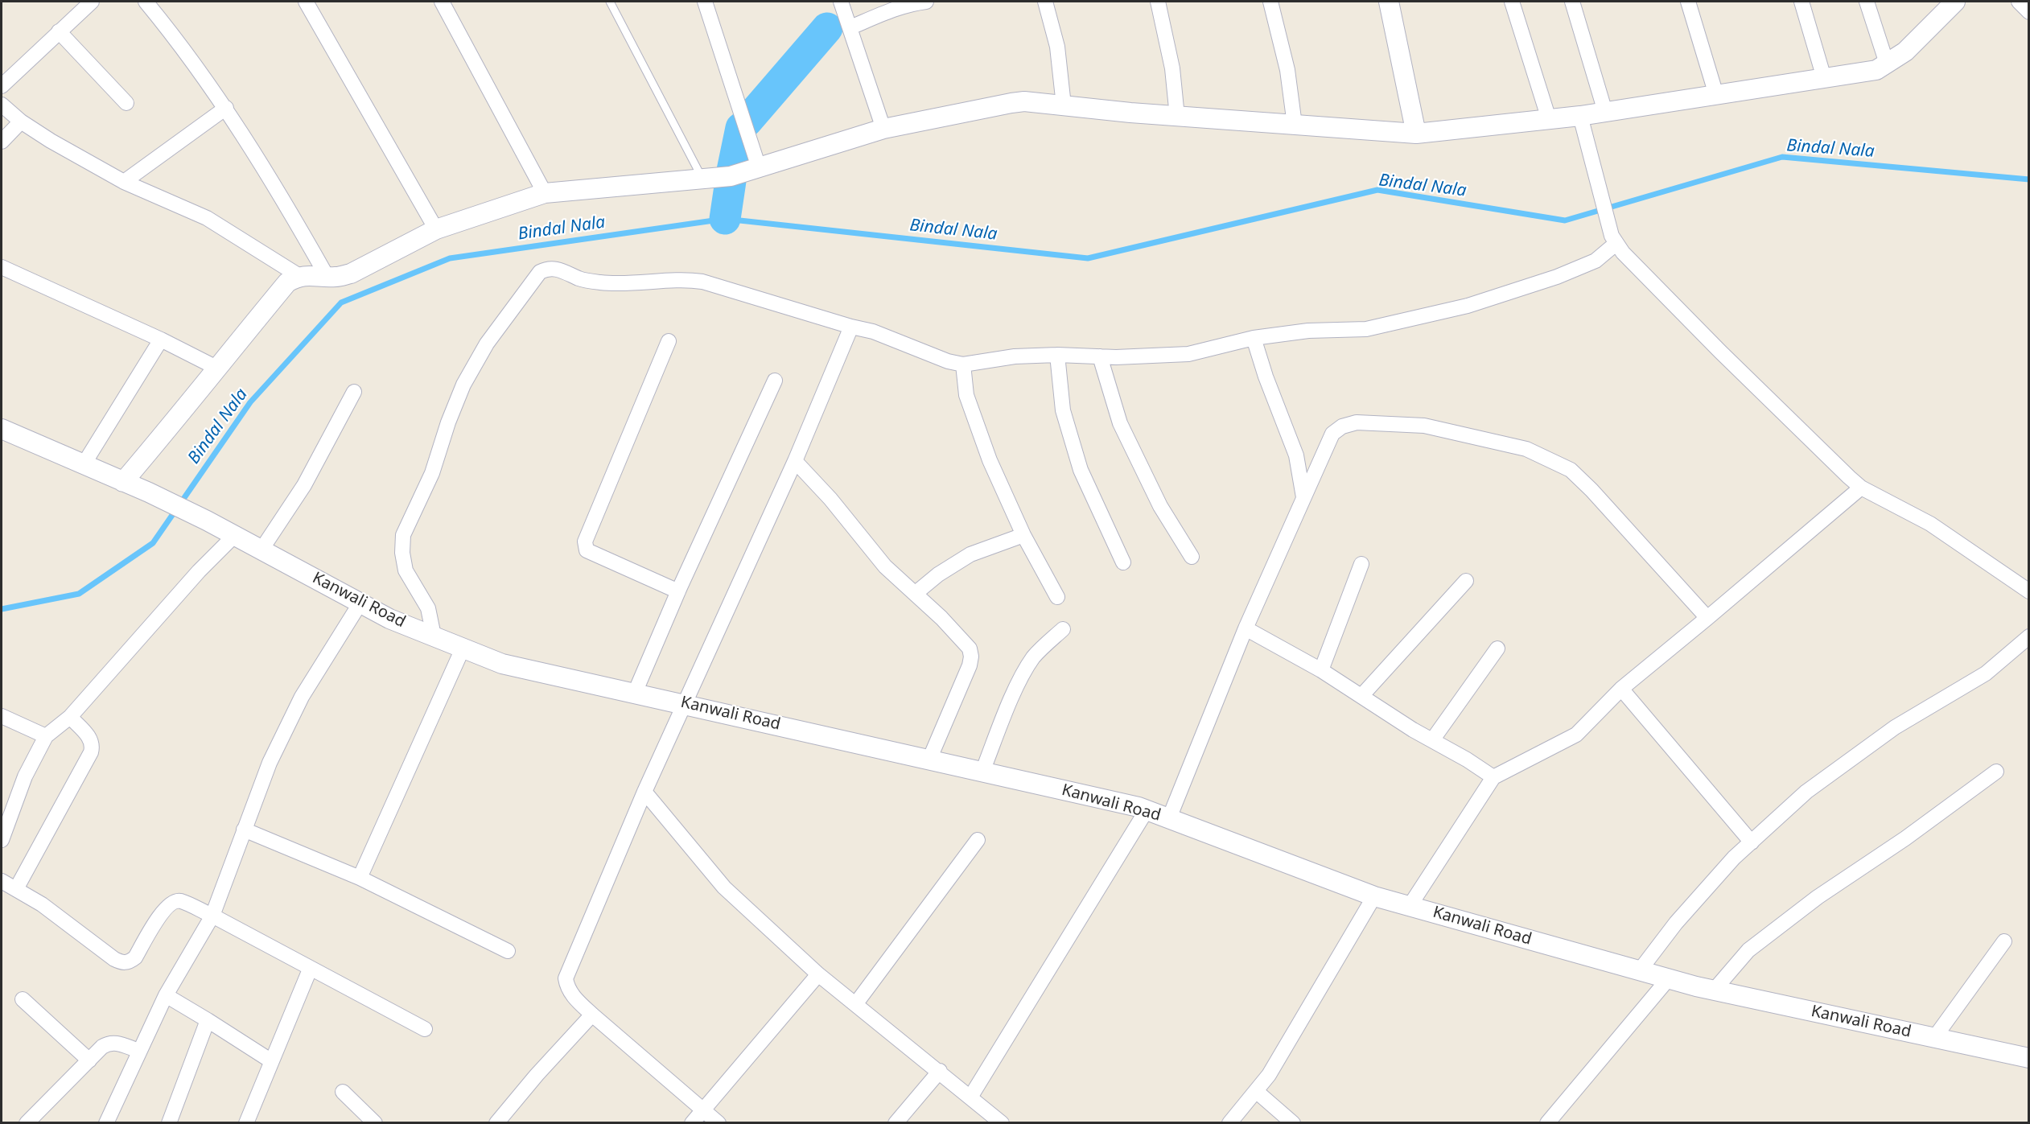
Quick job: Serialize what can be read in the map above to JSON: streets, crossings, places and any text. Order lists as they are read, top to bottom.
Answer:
{
  "streets": {
    "street": ["Kanwali Road"]
  },
  "water": ["Bindal Nala"]
}
